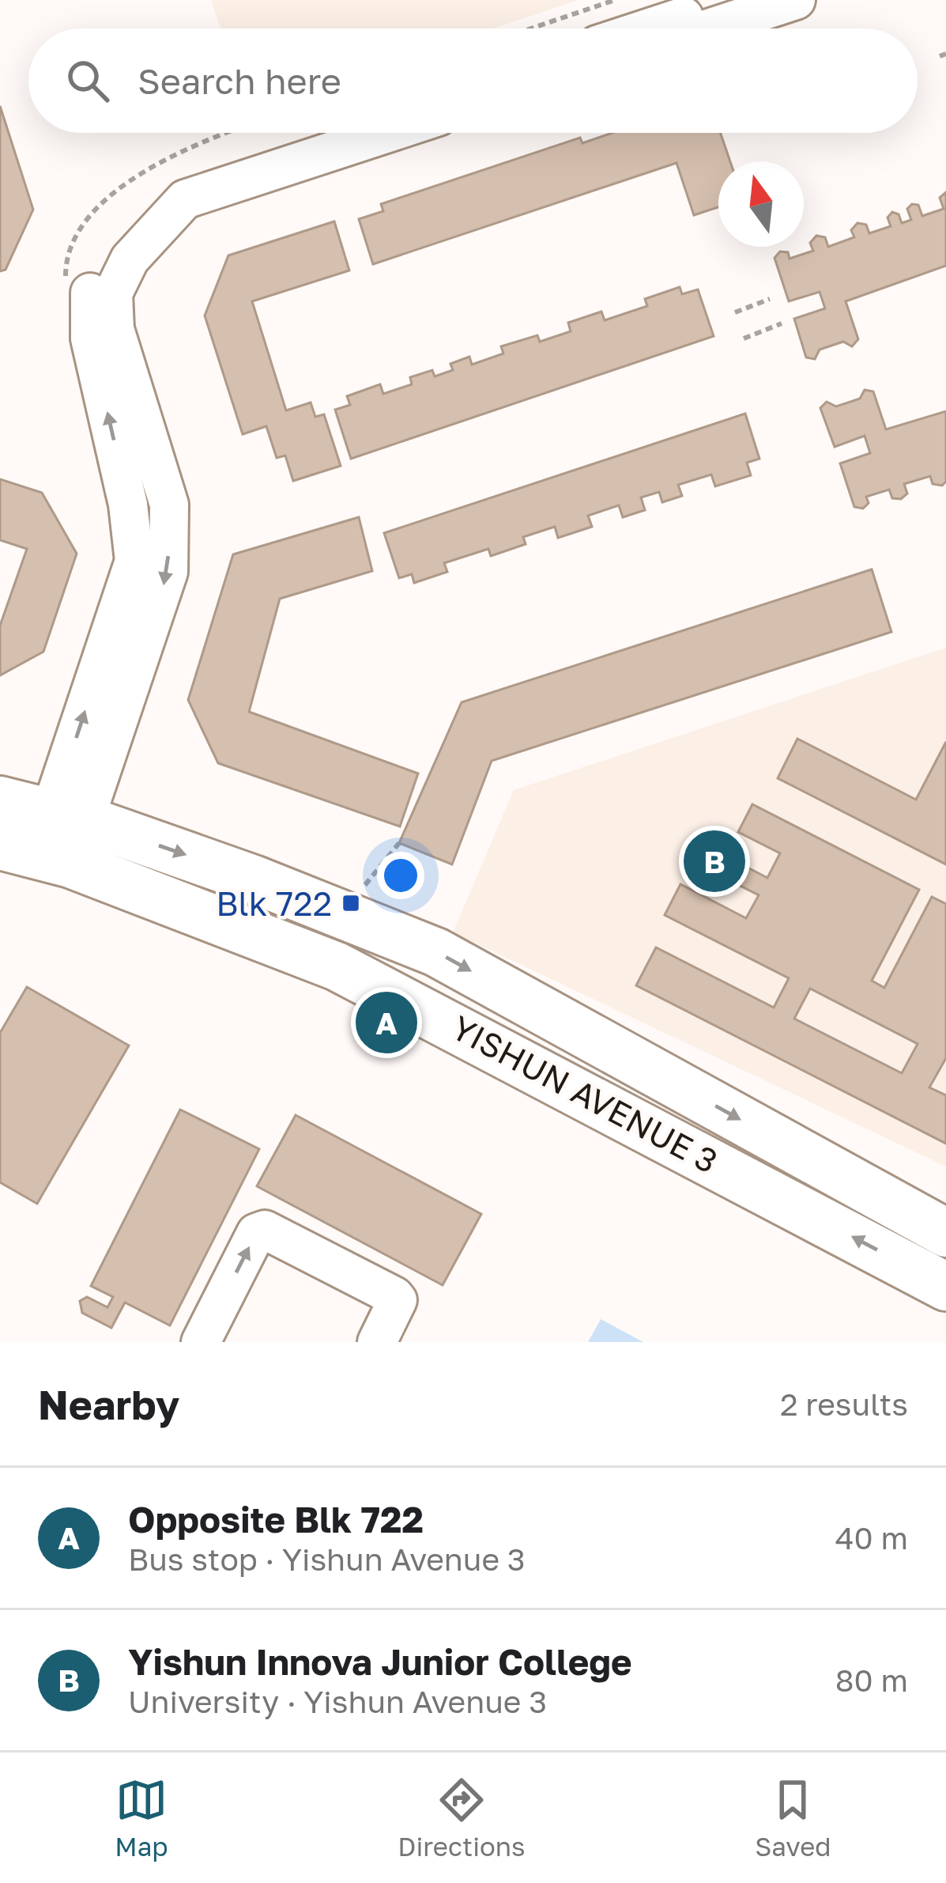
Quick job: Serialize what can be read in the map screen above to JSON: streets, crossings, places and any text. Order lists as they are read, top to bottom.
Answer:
{
  "streets": {
    "main road": ["YISHUN AVENUE 3"]
  },
  "places": {
    "transit": ["Blk 722"]
  },
  "north": "top",
  "page": {
    "search": "Search here",
    "pins": ["B", "A"],
    "heading": ["Nearby", "2 results"],
    "list": [
      {
        "mark": "A",
        "name": "Opposite Blk 722",
        "note": "Bus stop · Yishun Avenue 3",
        "value": "40 m"
      },
      {
        "mark": "B",
        "name": "Yishun Innova Junior College",
        "note": "University · Yishun Avenue 3",
        "value": "80 m"
      }
    ],
    "nav": ["Map", "Directions", "Saved"]
  }
}
